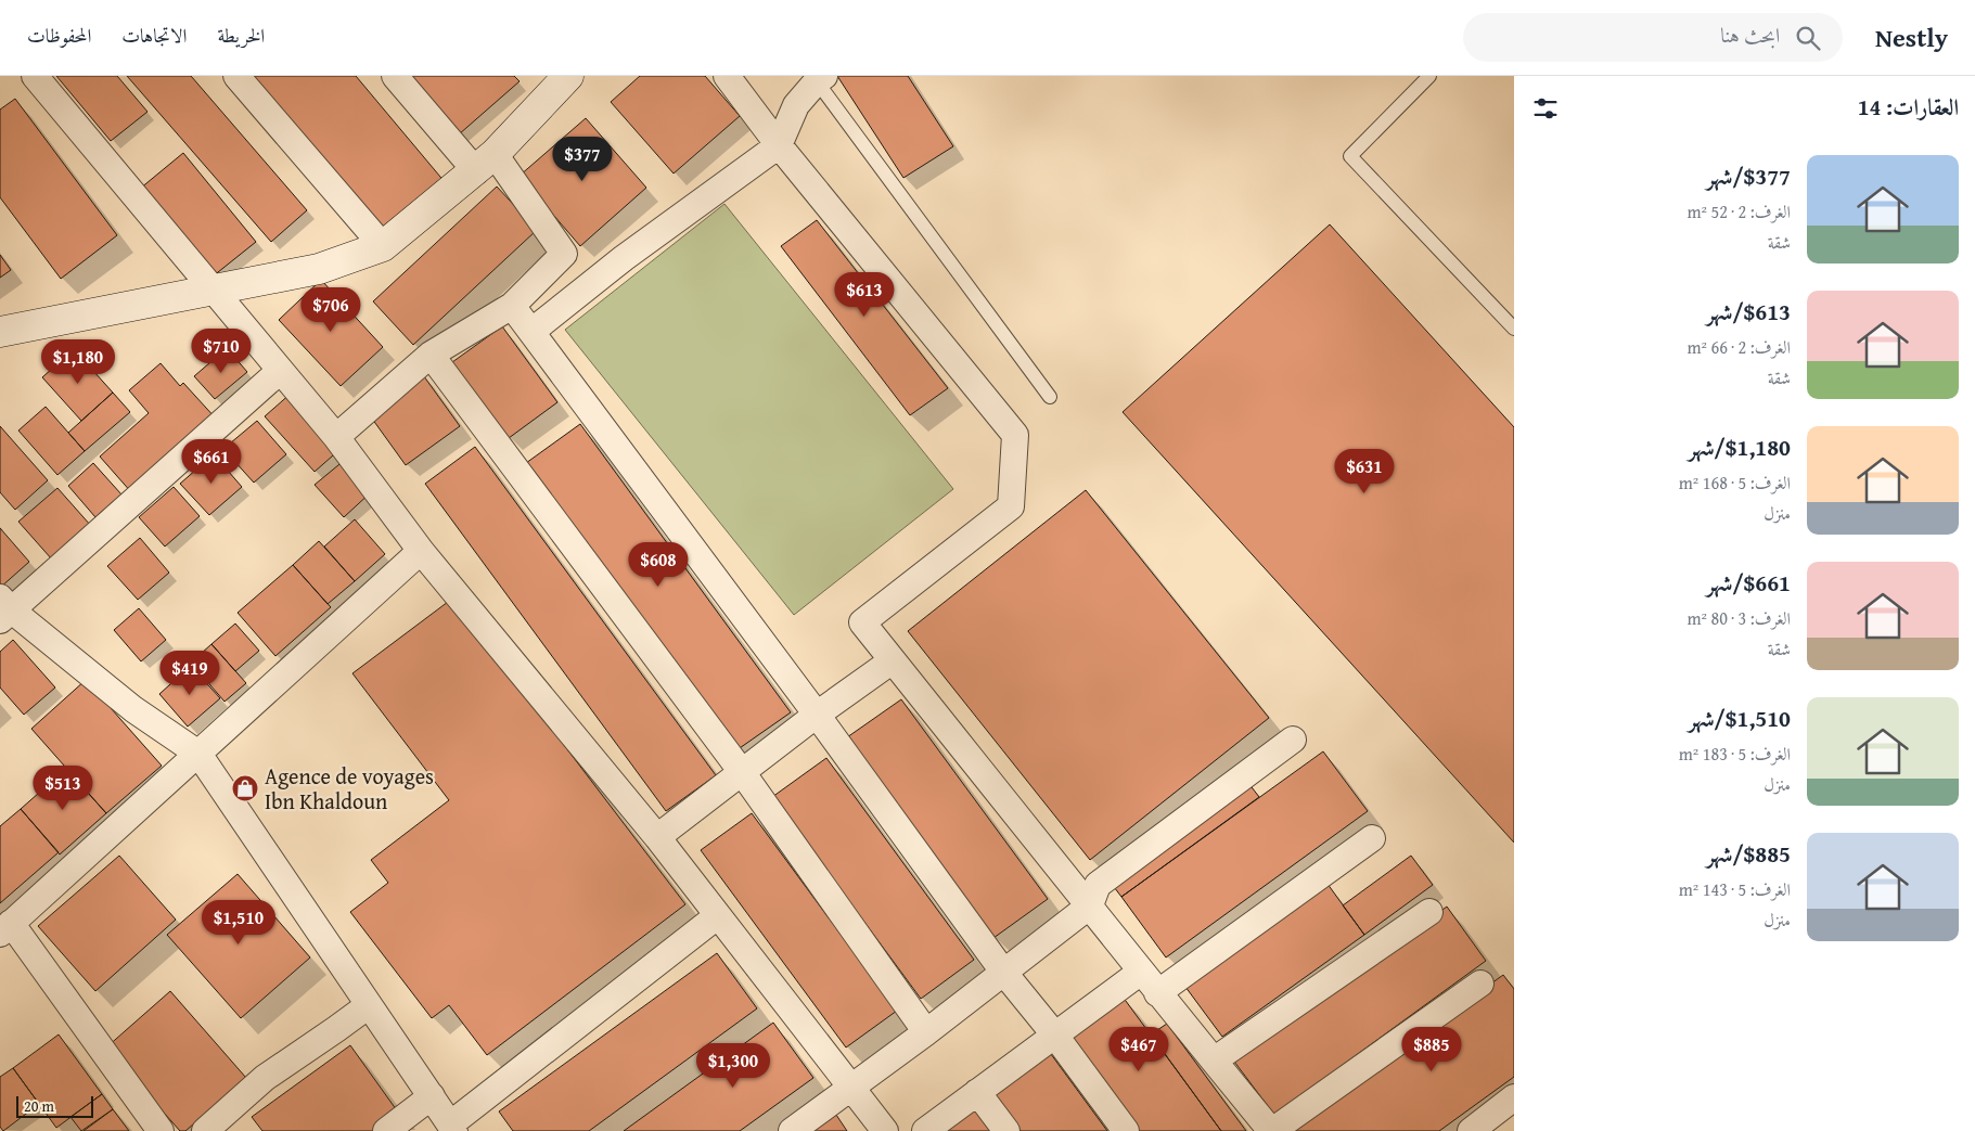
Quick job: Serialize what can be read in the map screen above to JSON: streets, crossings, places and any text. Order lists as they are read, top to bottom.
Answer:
{
  "places": {
    "shop": ["Agence de voyages Ibn Khaldoun"]
  },
  "scale_bar": "20 m",
  "page": {
    "header": "Nestly",
    "search": "ابحث هنا",
    "nav": ["الخريطة", "الاتجاهات", "المحفوظات"],
    "heading": "العقارات: 14",
    "price": [
      "$377",
      "$613",
      "$706",
      "$710",
      "$1,180",
      "$661",
      "$631",
      "$608",
      "$419",
      "$513",
      "$1,510",
      "$467",
      "$885",
      "$1,300"
    ],
    "list": [
      {
        "name": "$377/شهر",
        "note": "الغرف: 2 · 52 m² · شقة"
      },
      {
        "name": "$613/شهر",
        "note": "الغرف: 2 · 66 m² · شقة"
      },
      {
        "name": "$1,180/شهر",
        "note": "الغرف: 5 · 168 m² · منزل"
      },
      {
        "name": "$661/شهر",
        "note": "الغرف: 3 · 80 m² · شقة"
      },
      {
        "name": "$1,510/شهر",
        "note": "الغرف: 5 · 183 m² · منزل"
      },
      {
        "name": "$885/شهر",
        "note": "الغرف: 5 · 143 m² · منزل"
      }
    ],
    "scale": "20 m"
  }
}
